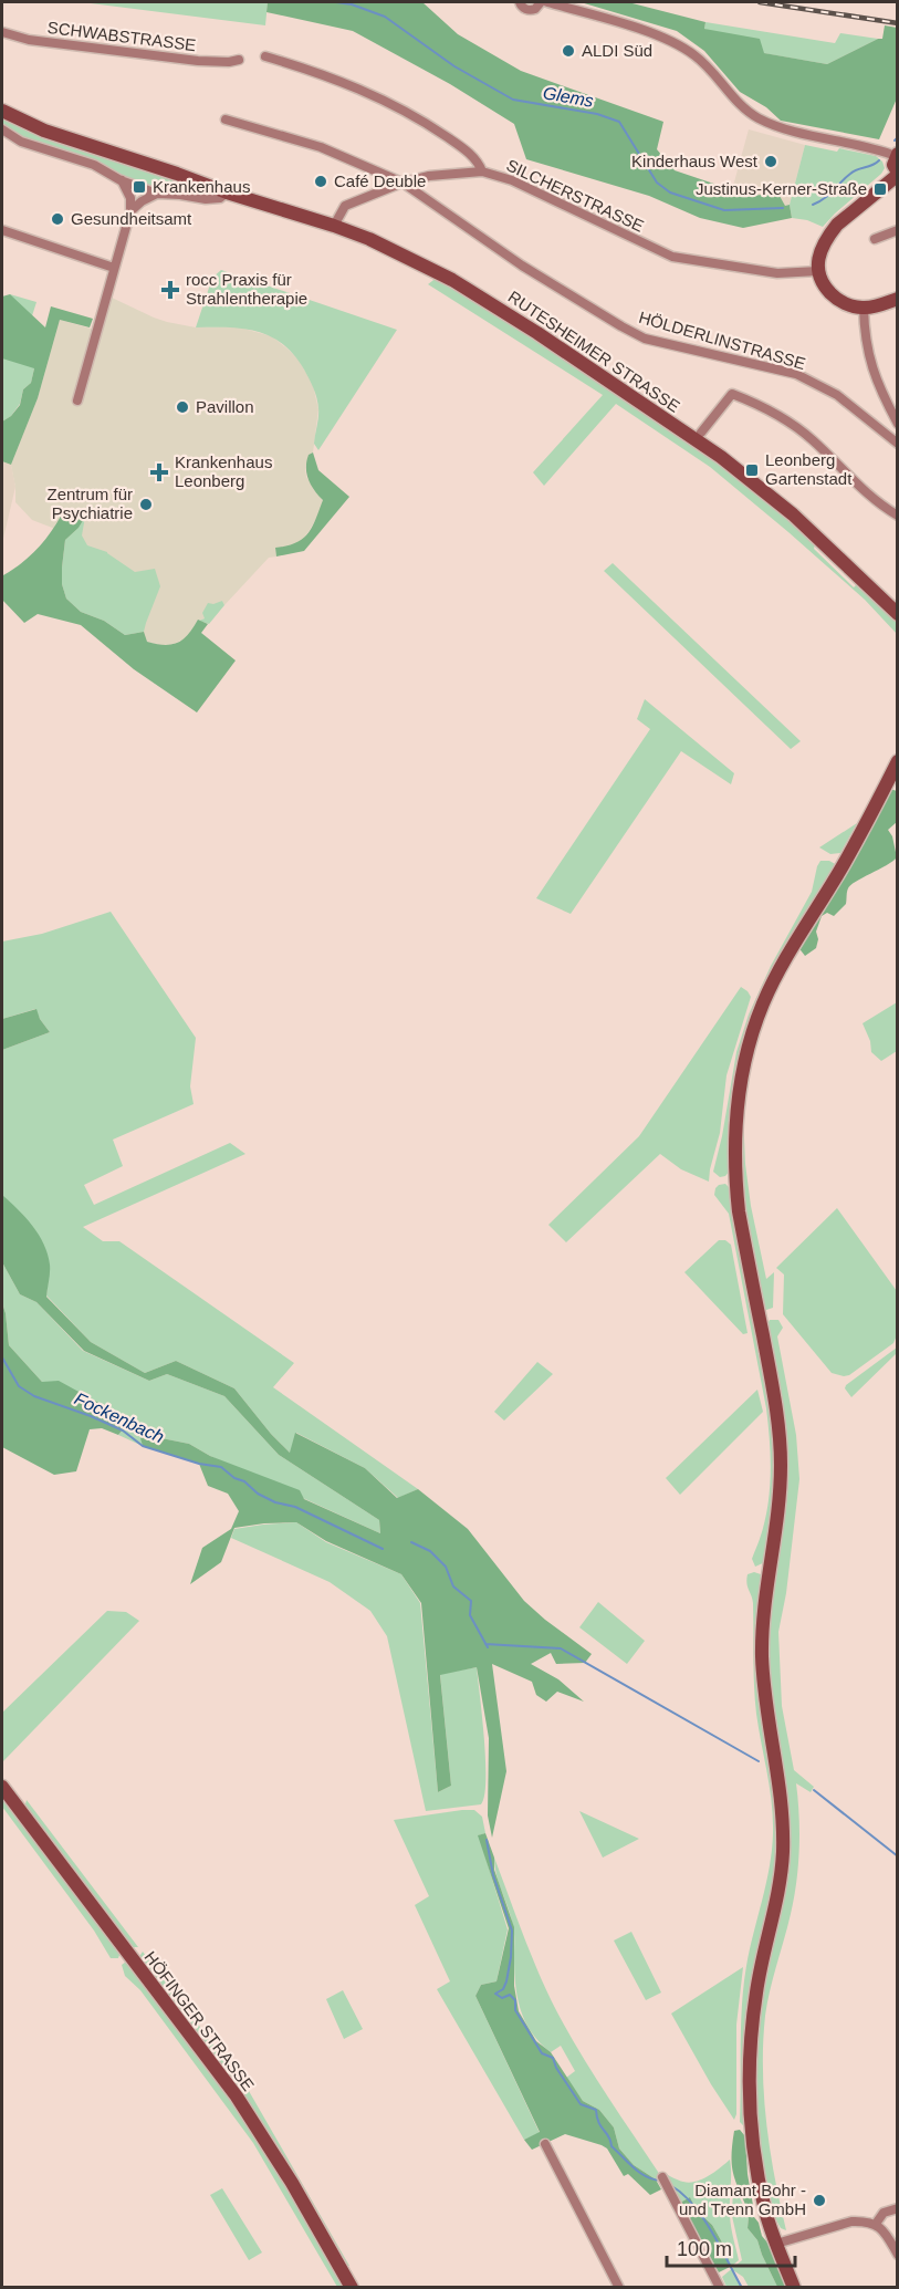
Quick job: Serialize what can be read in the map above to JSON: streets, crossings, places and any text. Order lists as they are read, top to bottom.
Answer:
{
  "streets": {
    "street": [
      "SCHWABSTRASSE",
      "SILCHERSTRASSE",
      "HÖLDERLINSTRASSE",
      "RUTESHEIMER STRASSE",
      "HÖFINGER STRASSE"
    ]
  },
  "crossings": [
    ["SILCHERSTRASSE", "HÖLDERLINSTRASSE"],
    ["SILCHERSTRASSE", "RUTESHEIMER STRASSE"]
  ],
  "water": ["Glems", "Fockenbach"],
  "places": {
    "other": [
      "ALDI Süd",
      "Kinderhaus West",
      "Café Deuble",
      "Gesundheitsamt",
      "Pavillon",
      "Zentrum für Psychiatrie",
      "Diamant Bohr - und Trenn GmbH"
    ],
    "transit": ["Krankenhaus", "Justinus-Kerner-Straße", "Leonberg Gartenstadt"],
    "health": ["rocc Praxis für Strahlentherapie", "Krankenhaus Leonberg"]
  },
  "scale_bar": "100 m"
}
